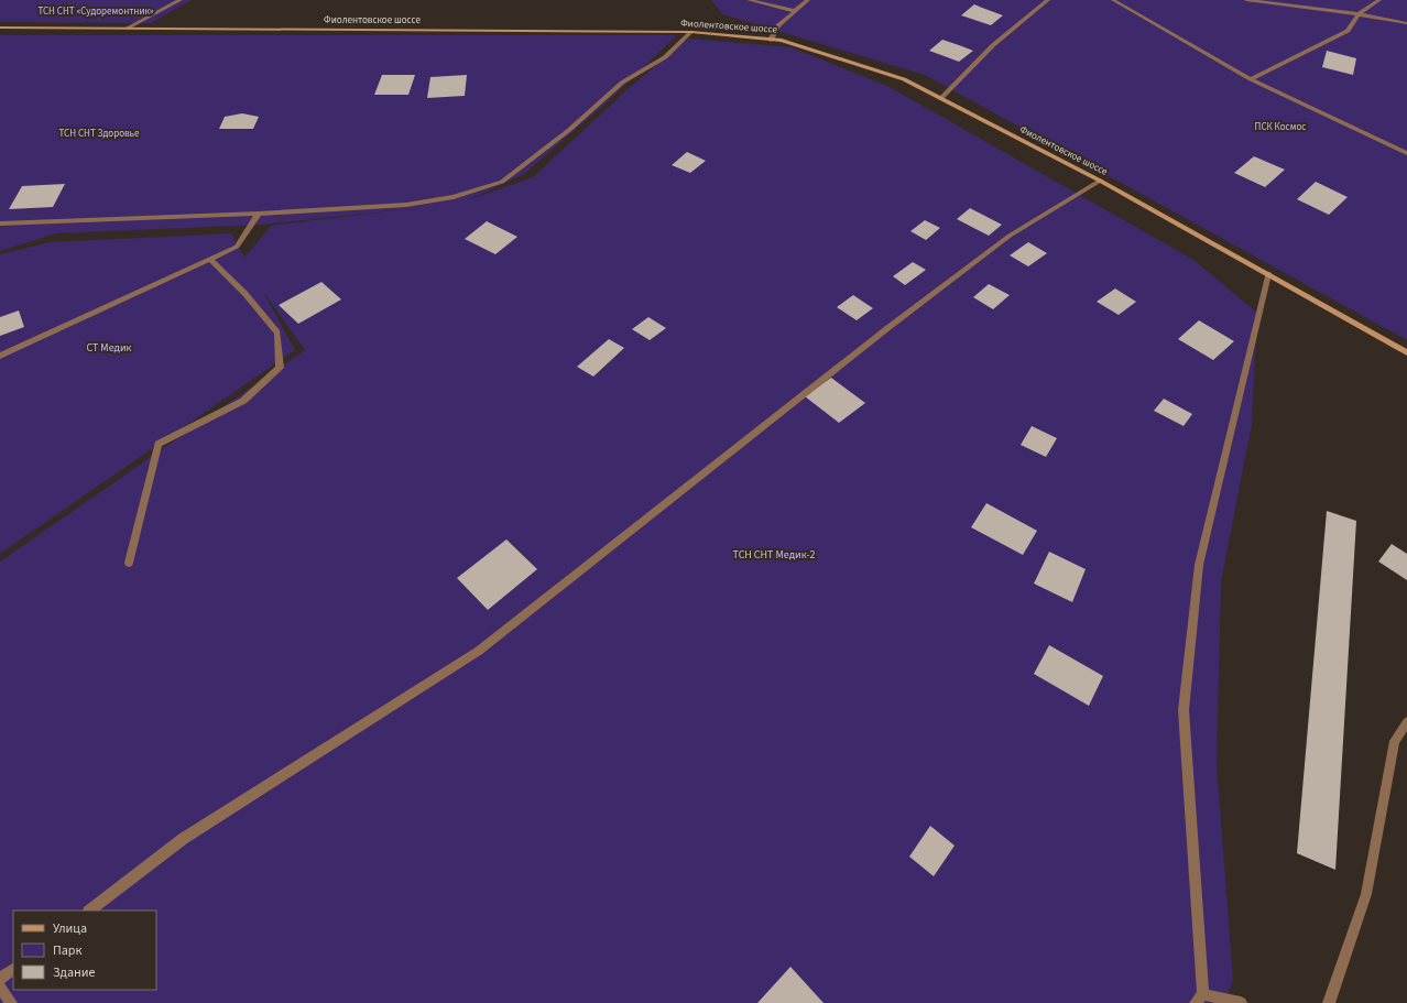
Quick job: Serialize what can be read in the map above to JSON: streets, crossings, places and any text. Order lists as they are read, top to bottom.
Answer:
{
  "streets": {
    "main road": ["Фиолентовское шоссе"]
  },
  "parks": [
    "ТСН СНТ «Судоремонтник»",
    "ПСК Космос",
    "ТСН СНТ Здоровье",
    "СТ Медик",
    "ТСН СНТ Медик-2"
  ],
  "legend": ["Улица", "Парк", "Здание"]
}
